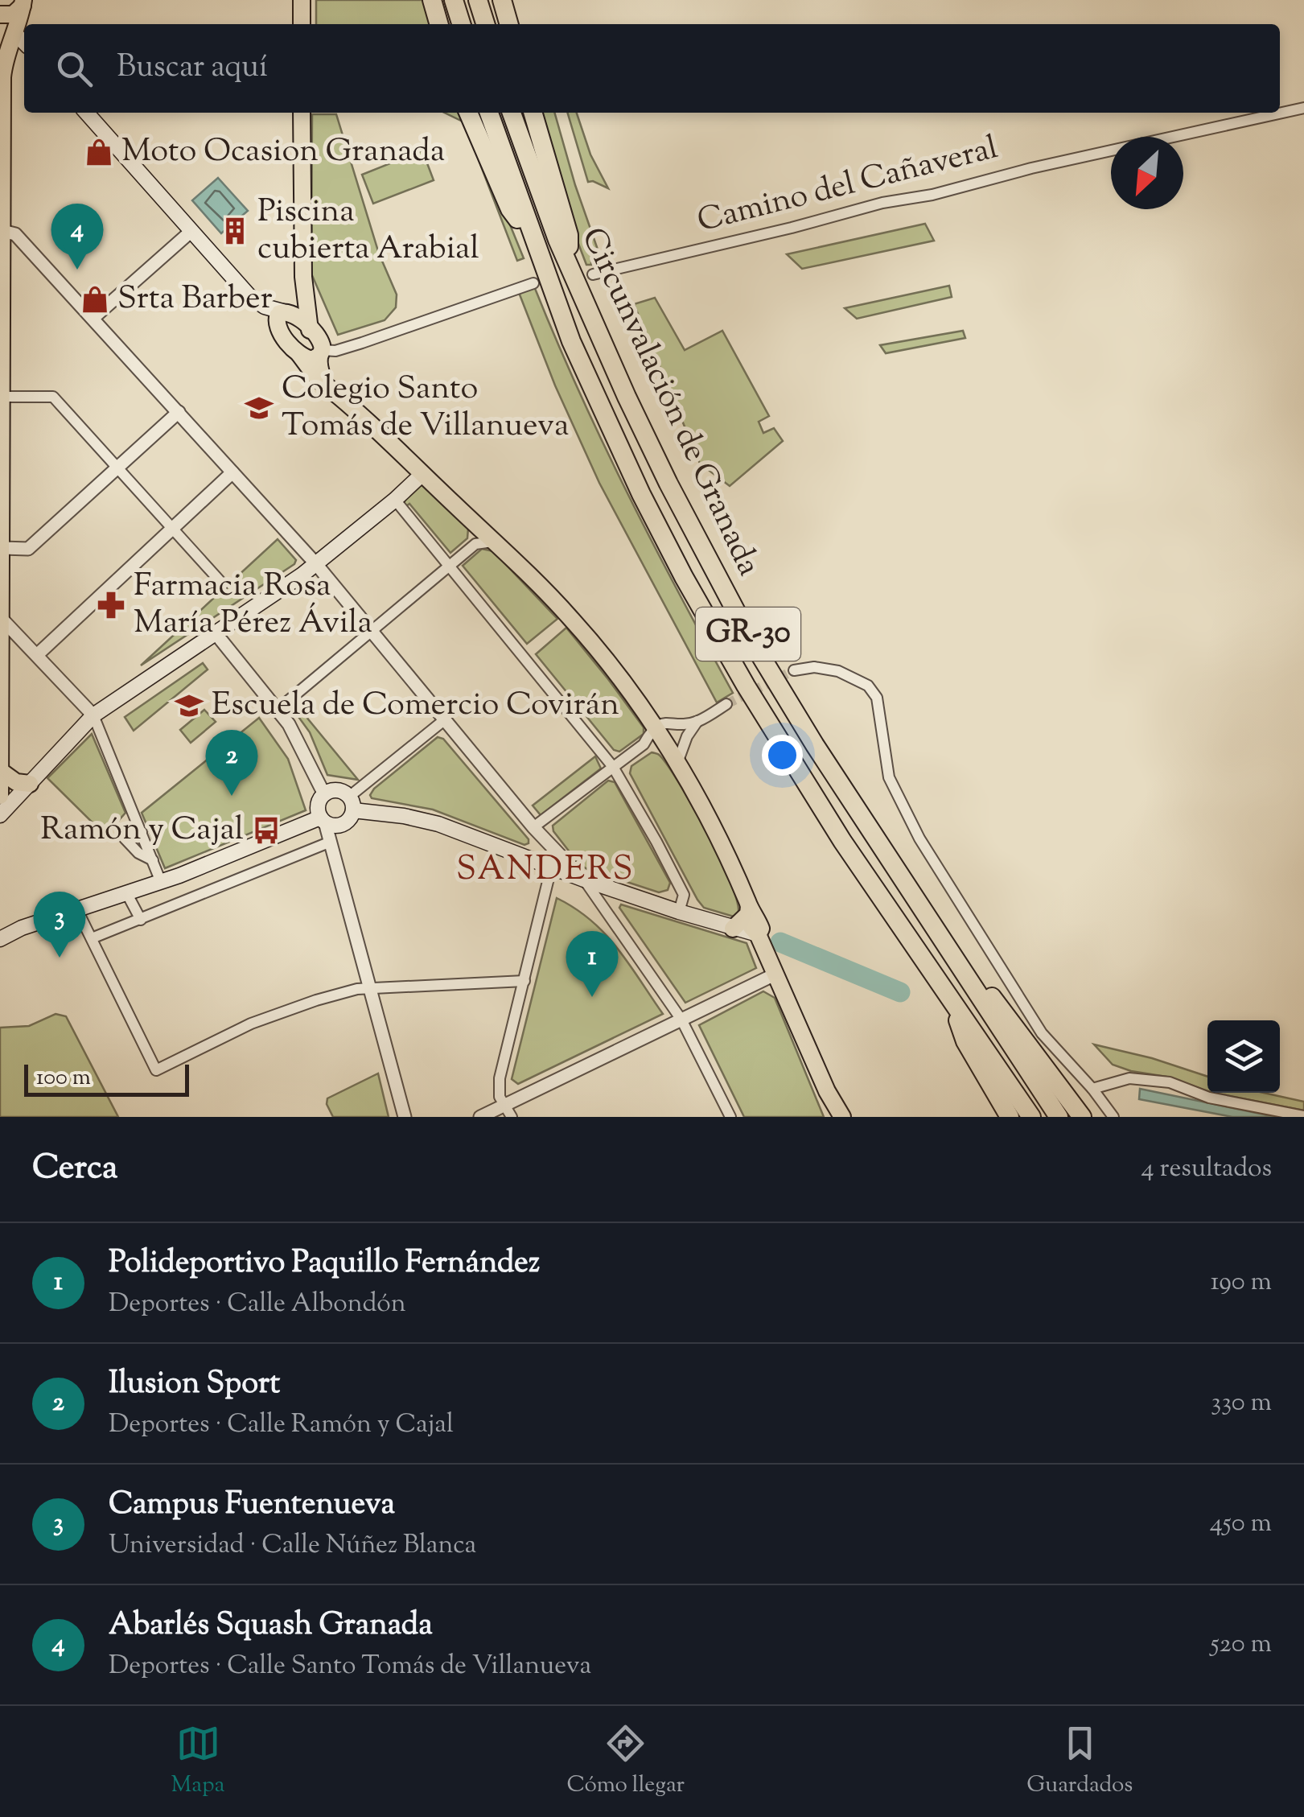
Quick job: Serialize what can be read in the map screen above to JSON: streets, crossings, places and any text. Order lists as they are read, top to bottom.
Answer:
{
  "streets": {
    "highway": ["Circunvalación de Granada", "GR-30"],
    "street": ["Camino del Cañaveral"]
  },
  "districts": ["SANDERS"],
  "places": {
    "shop": ["Moto Ocasion Granada", "Srta Barber"],
    "building": ["Piscina cubierta Arabial"],
    "school or university": ["Colegio Santo Tomás de Villanueva", "Escuela de Comercio Covirán"],
    "pharmacy": ["Farmacia Rosa María Pérez Ávila"],
    "bus stop": ["Ramón y Cajal"]
  },
  "scale_bar": "100 m",
  "north": "bottom left",
  "page": {
    "search": "Buscar aquí",
    "pins": [
      "4",
      "2",
      "3",
      "1"
    ],
    "scale": "100 m",
    "heading": ["Cerca", "4 resultados"],
    "list": [
      {
        "mark": "1",
        "name": "Polideportivo Paquillo Fernández",
        "note": "Deportes · Calle Albondón",
        "value": "190 m"
      },
      {
        "mark": "2",
        "name": "Ilusion Sport",
        "note": "Deportes · Calle Ramón y Cajal",
        "value": "330 m"
      },
      {
        "mark": "3",
        "name": "Campus Fuentenueva",
        "note": "Universidad · Calle Núñez Blanca",
        "value": "450 m"
      },
      {
        "mark": "4",
        "name": "Abarlés Squash Granada",
        "note": "Deportes · Calle Santo Tomás de Villanueva",
        "value": "520 m"
      }
    ],
    "nav": ["Mapa", "Cómo llegar", "Guardados"]
  }
}
